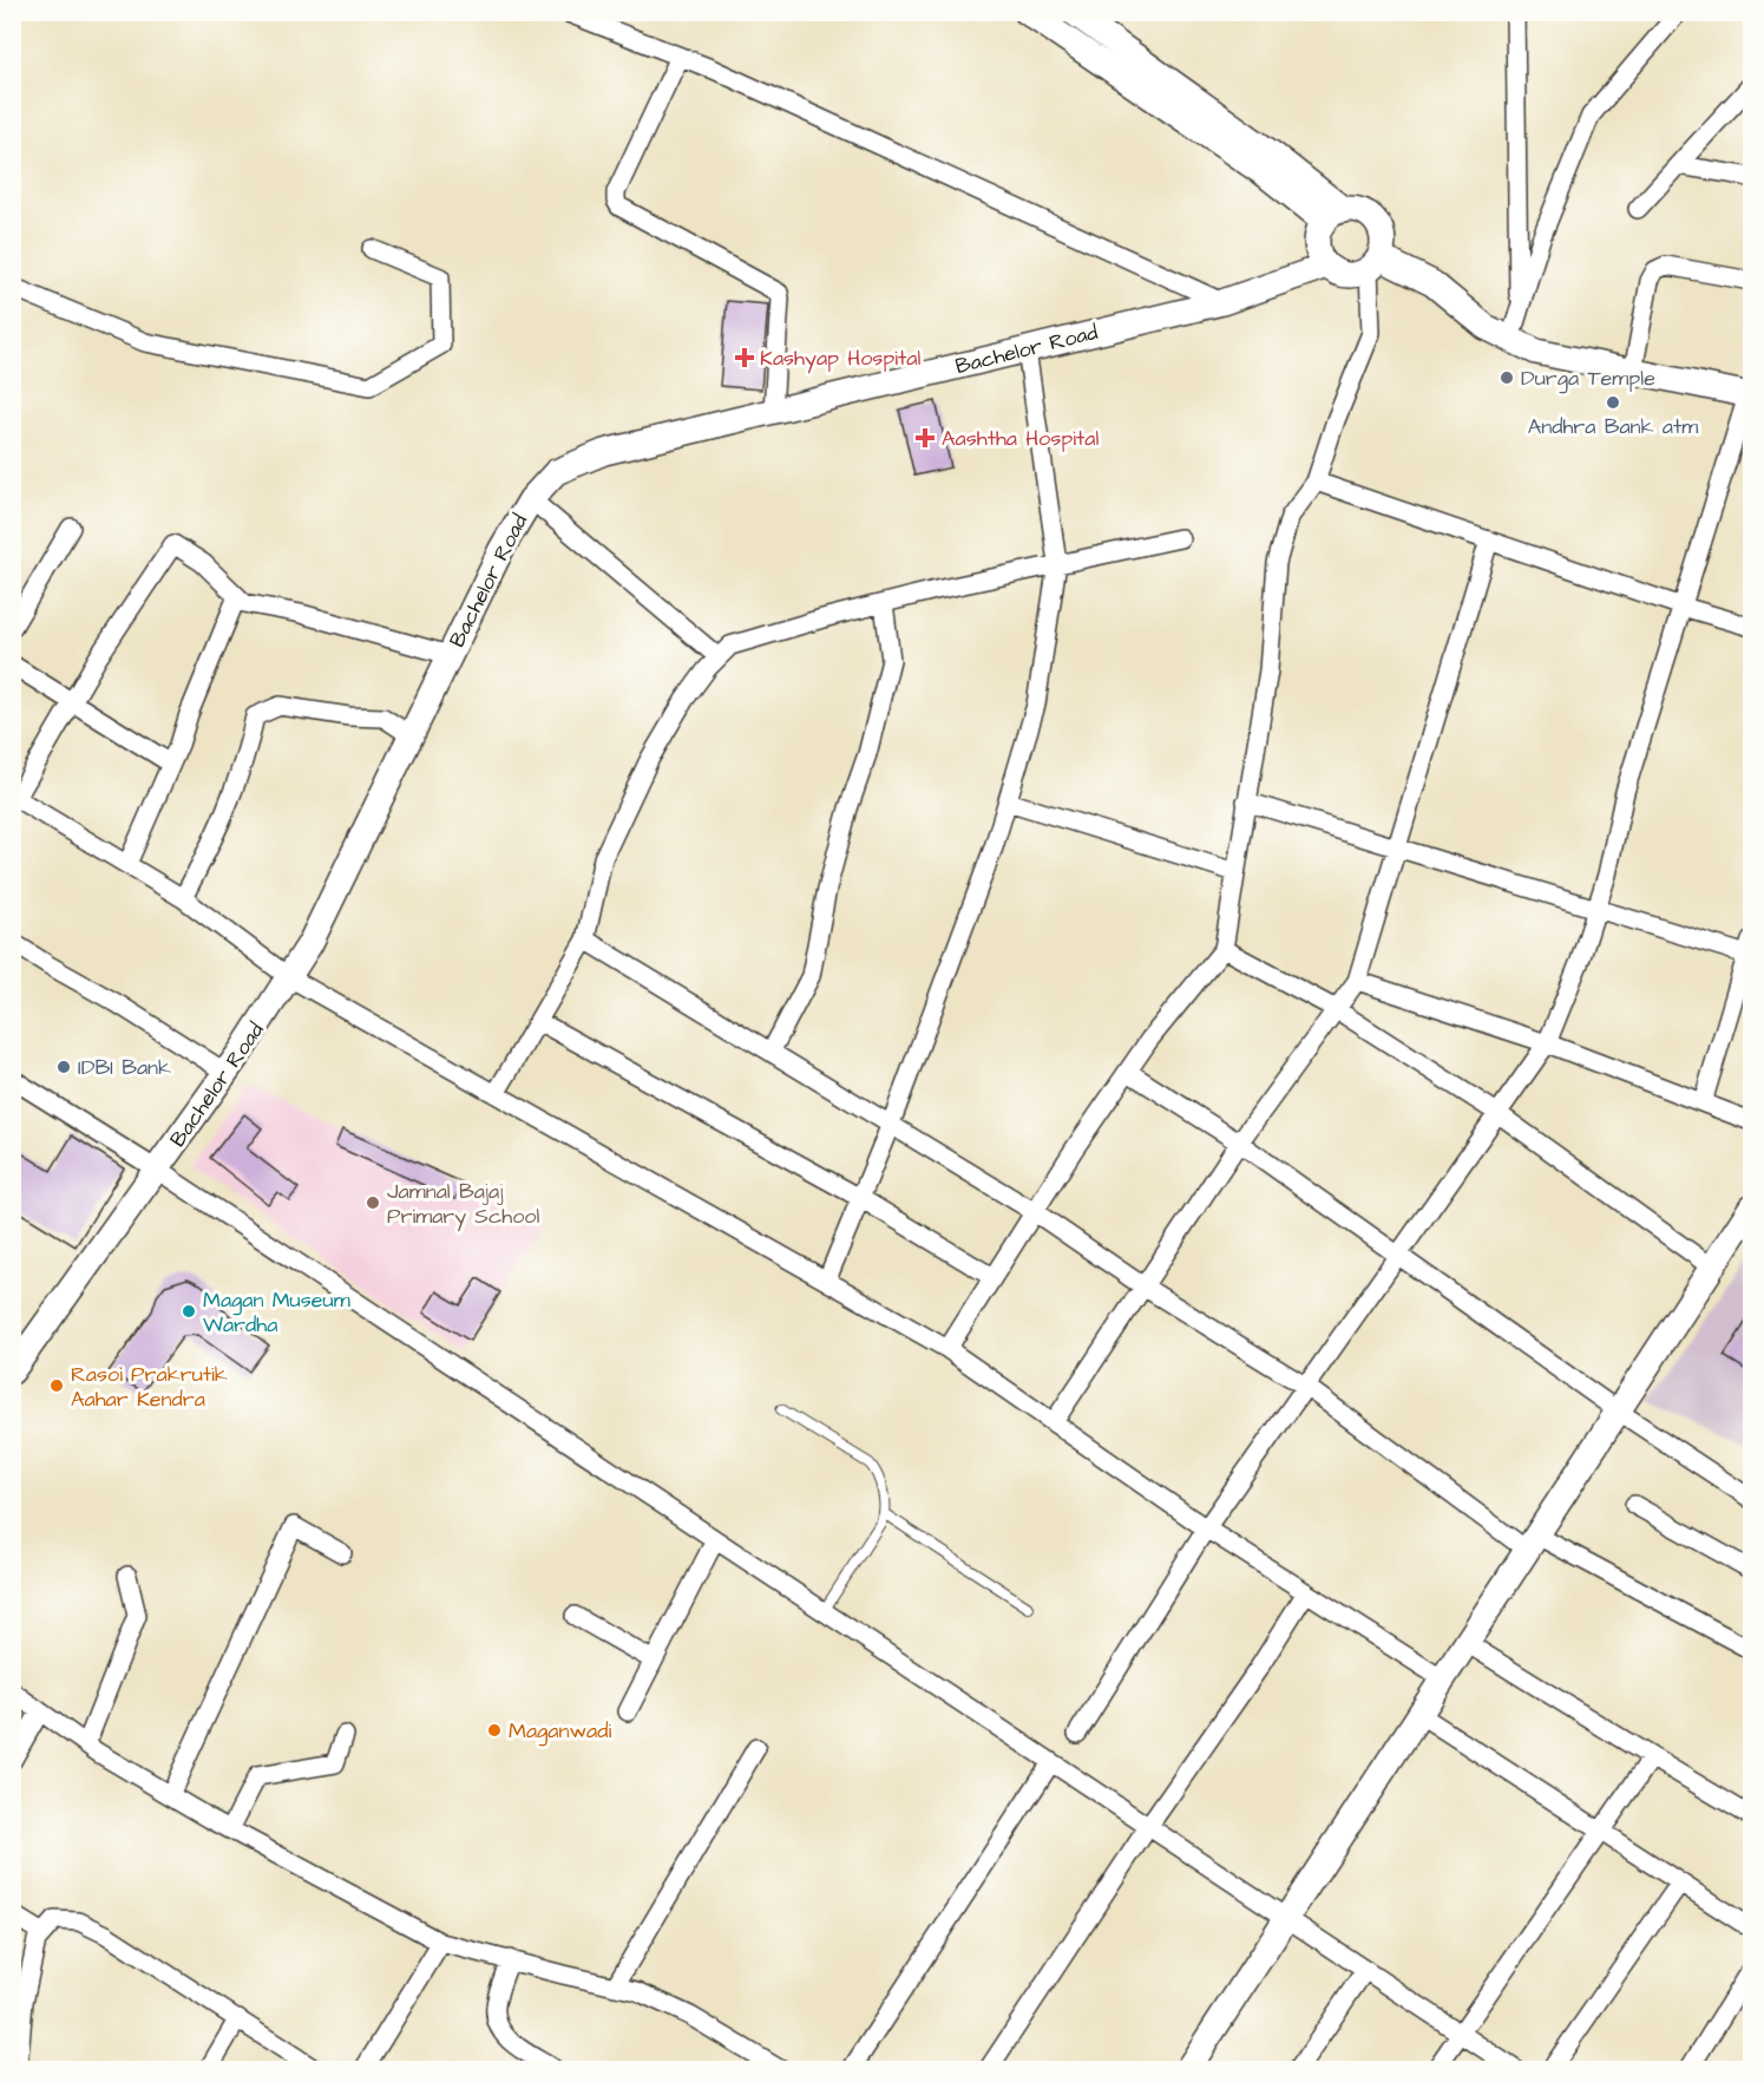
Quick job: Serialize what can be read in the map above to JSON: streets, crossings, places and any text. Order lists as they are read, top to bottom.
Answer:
{
  "streets": {
    "main road": ["Bachelor Road"]
  },
  "places": {
    "health": ["Kashyap Hospital", "Aashtha Hospital"],
    "other": [
      "Durga Temple",
      "Andhra Bank atm",
      "IDBI Bank",
      "Jamnal Bajaj Primary School",
      "Magan Museum Wardha",
      "Rasoi Prakrutik Aahar Kendra",
      "Maganwadi"
    ]
  }
}
